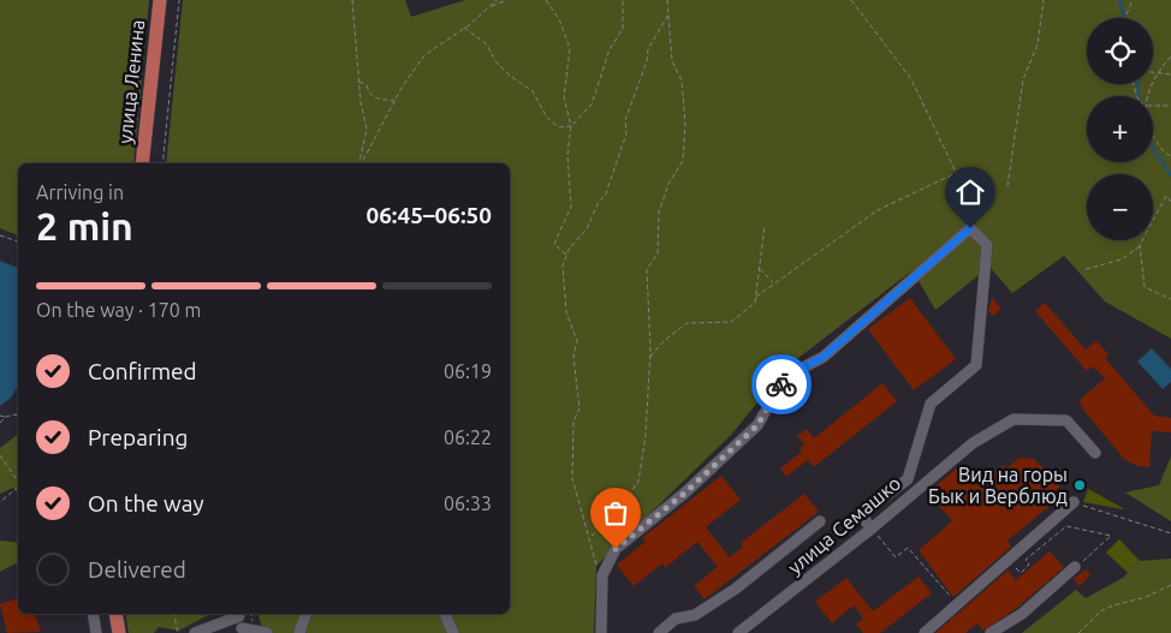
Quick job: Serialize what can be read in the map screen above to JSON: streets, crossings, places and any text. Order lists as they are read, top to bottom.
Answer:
{
  "streets": {
    "main road": ["улица Ленина"],
    "street": ["улица Семашко"]
  },
  "places": ["Вид на горы Бык и Верблюд"],
  "page": {
    "map_buttons": ["+", "−"],
    "heading": ["2 min", "Arriving in", "06:45–06:50"],
    "bar": "On the way · 170 m",
    "list": [
      ["Confirmed", "06:19"],
      ["Preparing", "06:22"],
      ["On the way", "06:33"],
      "Delivered"
    ]
  }
}
